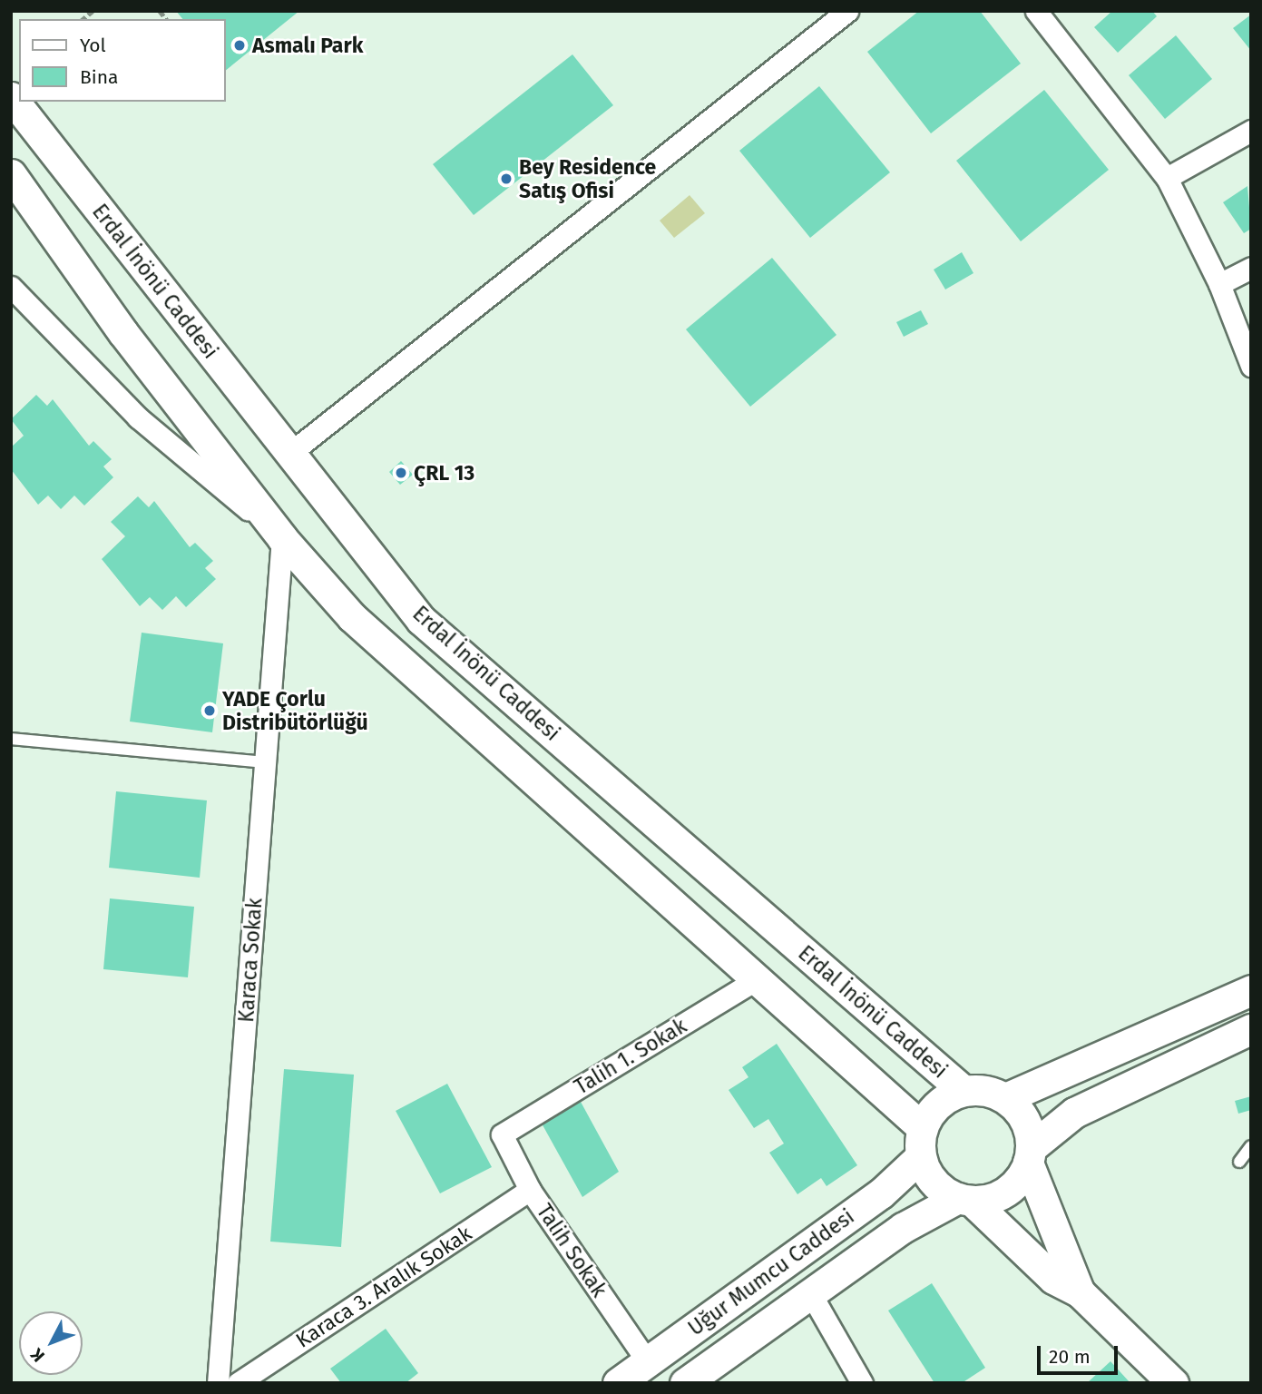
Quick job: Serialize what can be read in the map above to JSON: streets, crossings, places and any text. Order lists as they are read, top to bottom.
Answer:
{
  "streets": {
    "main road": ["Erdal İnönü Caddesi", "Uğur Mumcu Caddesi"],
    "street": [
      "Karaca Sokak",
      "Talih 1. Sokak",
      "Talih Sokak",
      "Karaca 3. Aralık Sokak"
    ]
  },
  "crossings": [
    ["Erdal İnönü Caddesi", "Uğur Mumcu Caddesi"],
    ["Talih 1. Sokak", "Talih Sokak"],
    ["Talih Sokak", "Uğur Mumcu Caddesi"],
    ["Talih Sokak", "Karaca 3. Aralık Sokak"]
  ],
  "places": [
    "Asmalı Park",
    "Bey Residence Satış Ofisi",
    "ÇRL 13",
    "YADE Çorlu Distribütörlüğü"
  ],
  "legend": ["Yol", "Bina"],
  "scale_bar": "20 m",
  "north": "bottom left"
}
